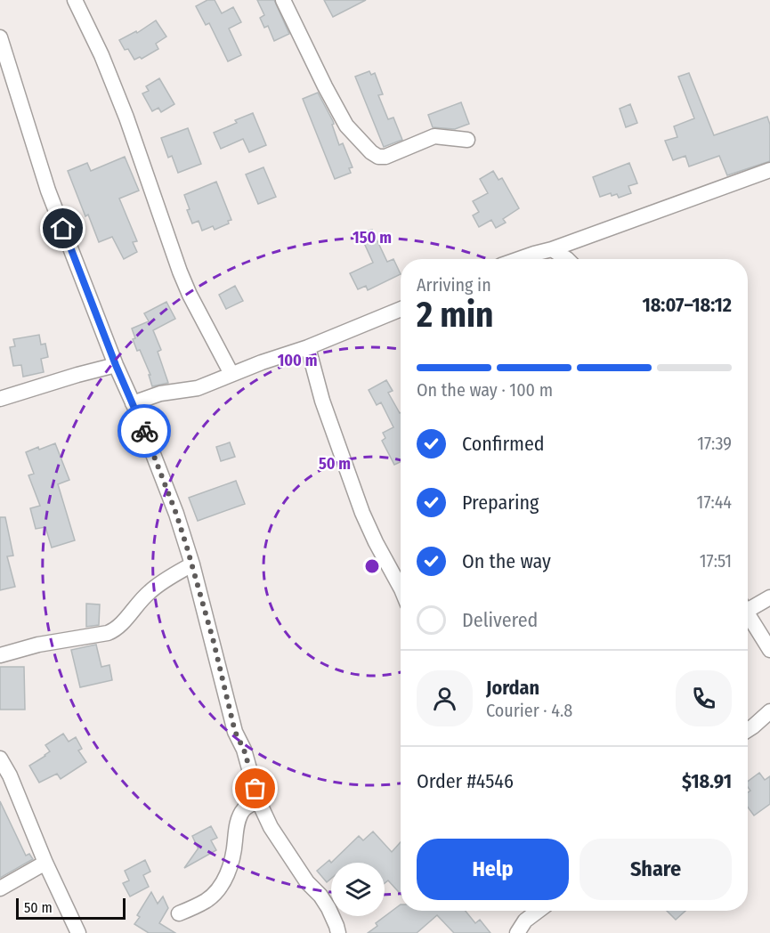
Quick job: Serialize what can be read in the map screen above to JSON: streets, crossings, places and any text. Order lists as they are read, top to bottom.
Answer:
{
  "scale_bar": "50 m",
  "page": {
    "heading": ["2 min", "Arriving in", "18:07–18:12"],
    "panel": [
      "Jordan",
      "Courier · 4.8",
      "Order #4546",
      "$18.91"
    ],
    "bar": "On the way · 100 m",
    "list": [
      ["Confirmed", "17:39"],
      ["Preparing", "17:44"],
      ["On the way", "17:51"],
      "Delivered"
    ],
    "buttons": ["Help", "Share"],
    "scale": "50 m"
  },
  "rings": ["150 m", "100 m", "50 m"]
}
